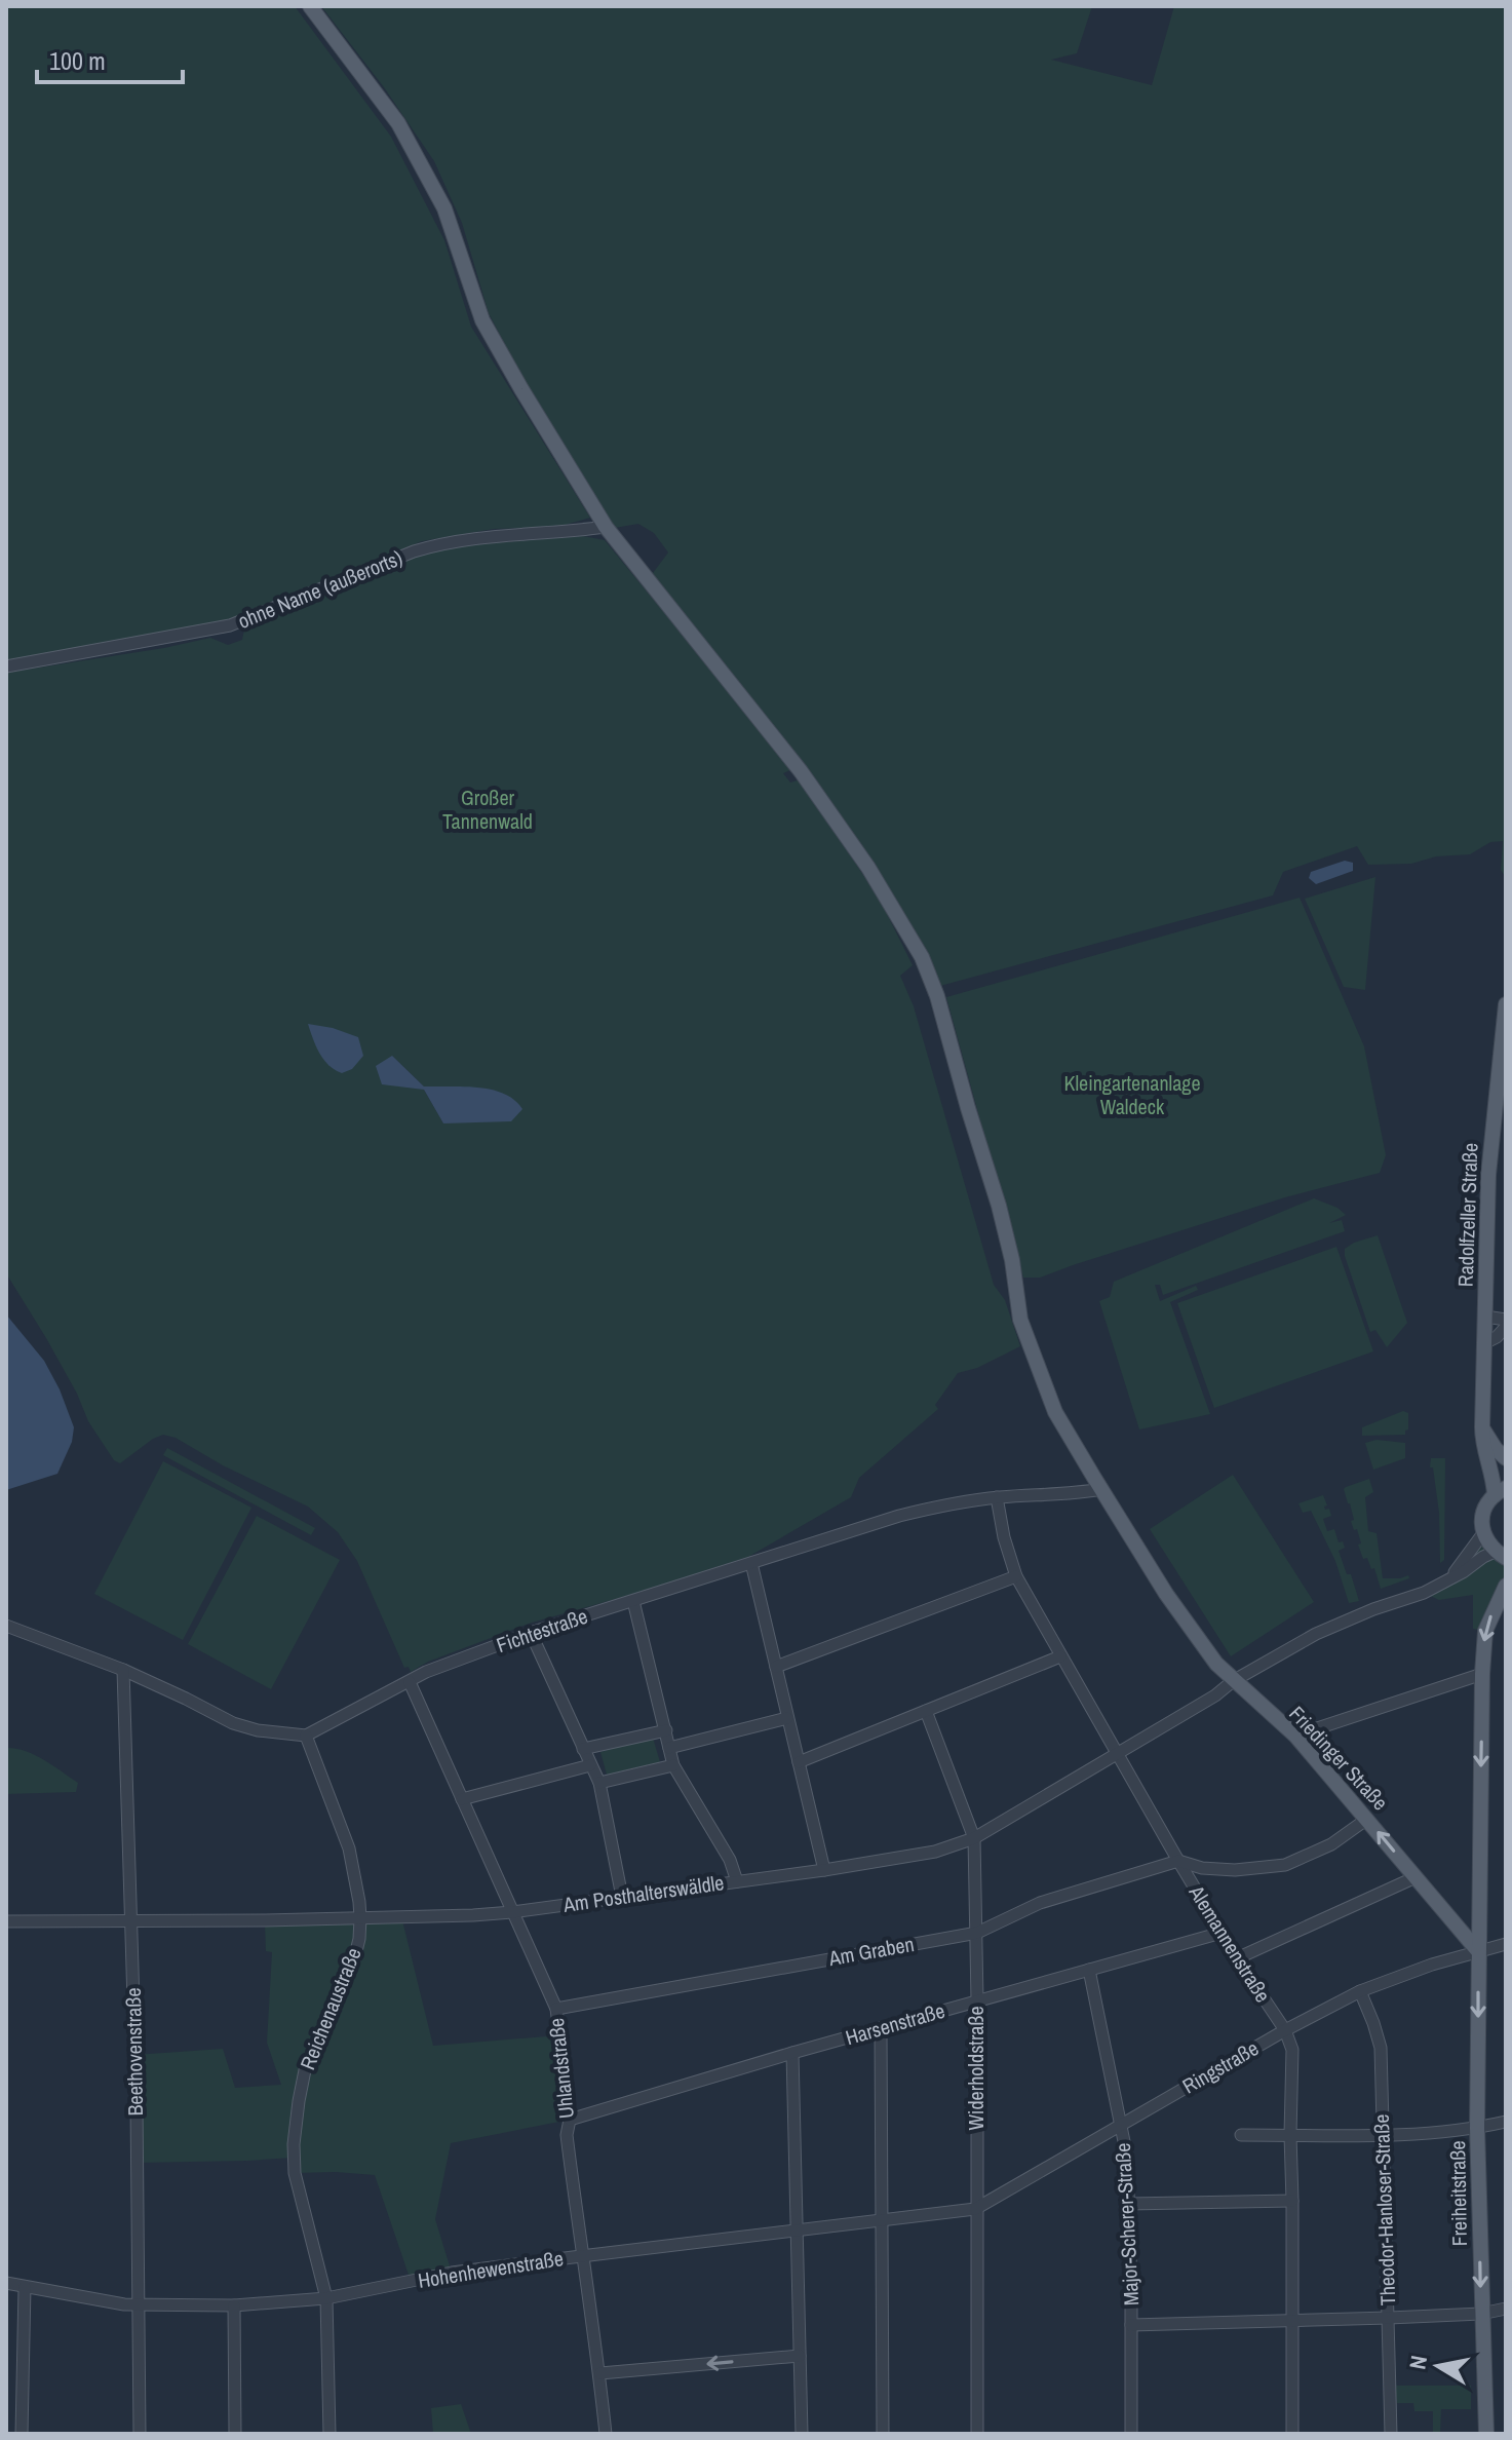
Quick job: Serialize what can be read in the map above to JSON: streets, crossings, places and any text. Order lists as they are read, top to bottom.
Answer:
{
  "streets": {
    "main road": ["Radolfzeller Straße", "Friedinger Straße", "Freiheitstraße"],
    "street": [
      "ohne Name (außerorts)",
      "Fichtestraße",
      "Am Posthalterswäldle",
      "Alemannenstraße",
      "Am Graben",
      "Reichenaustraße",
      "Harsenstraße",
      "Beethovenstraße",
      "Ringstraße",
      "Uhlandstraße",
      "Widerholdstraße",
      "Theodor-Hanloser-Straße",
      "Major-Scherer-Straße",
      "Hohenhewenstraße"
    ]
  },
  "crossings": [
    ["ohne Name (außerorts)", "Friedinger Straße"],
    ["Fichtestraße", "Friedinger Straße"],
    ["Fichtestraße", "Alemannenstraße"],
    ["Fichtestraße", "Reichenaustraße"],
    ["Fichtestraße", "Uhlandstraße"],
    ["Friedinger Straße", "Am Posthalterswäldle"],
    ["Friedinger Straße", "Ringstraße"],
    ["Friedinger Straße", "Freiheitstraße"],
    ["Am Posthalterswäldle", "Alemannenstraße"],
    ["Am Posthalterswäldle", "Reichenaustraße"],
    ["Am Posthalterswäldle", "Beethovenstraße"],
    ["Am Posthalterswäldle", "Uhlandstraße"],
    ["Am Posthalterswäldle", "Widerholdstraße"],
    ["Alemannenstraße", "Am Graben"],
    ["Alemannenstraße", "Harsenstraße"],
    ["Alemannenstraße", "Ringstraße"],
    ["Am Graben", "Uhlandstraße"],
    ["Am Graben", "Widerholdstraße"],
    ["Reichenaustraße", "Hohenhewenstraße"],
    ["Harsenstraße", "Uhlandstraße"],
    ["Harsenstraße", "Widerholdstraße"],
    ["Harsenstraße", "Major-Scherer-Straße"],
    ["Beethovenstraße", "Hohenhewenstraße"],
    ["Ringstraße", "Widerholdstraße"],
    ["Ringstraße", "Freiheitstraße"],
    ["Ringstraße", "Theodor-Hanloser-Straße"],
    ["Ringstraße", "Major-Scherer-Straße"],
    ["Ringstraße", "Hohenhewenstraße"],
    ["Uhlandstraße", "Hohenhewenstraße"],
    ["Widerholdstraße", "Hohenhewenstraße"]
  ],
  "one_way": ["Freiheitstraße"],
  "parks": ["Großer Tannenwald", "Kleingartenanlage Waldeck"],
  "scale_bar": "100 m",
  "north": "left"
}
